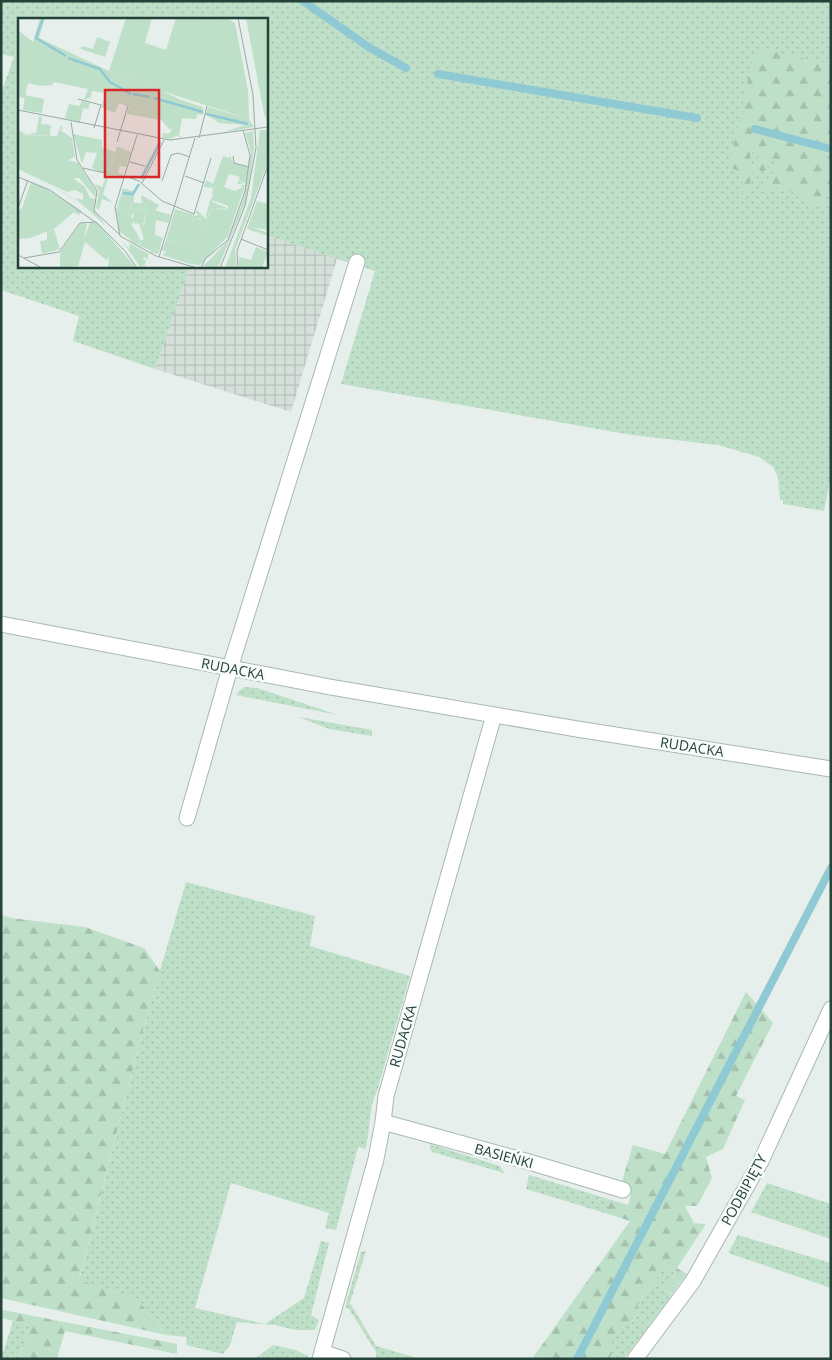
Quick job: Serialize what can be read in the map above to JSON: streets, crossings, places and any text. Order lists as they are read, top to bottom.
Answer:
{
  "streets": {
    "street": ["RUDACKA", "BASIEŃKI", "PODBIPIĘTY"]
  },
  "crossings": [
    ["RUDACKA", "BASIEŃKI"]
  ]
}
